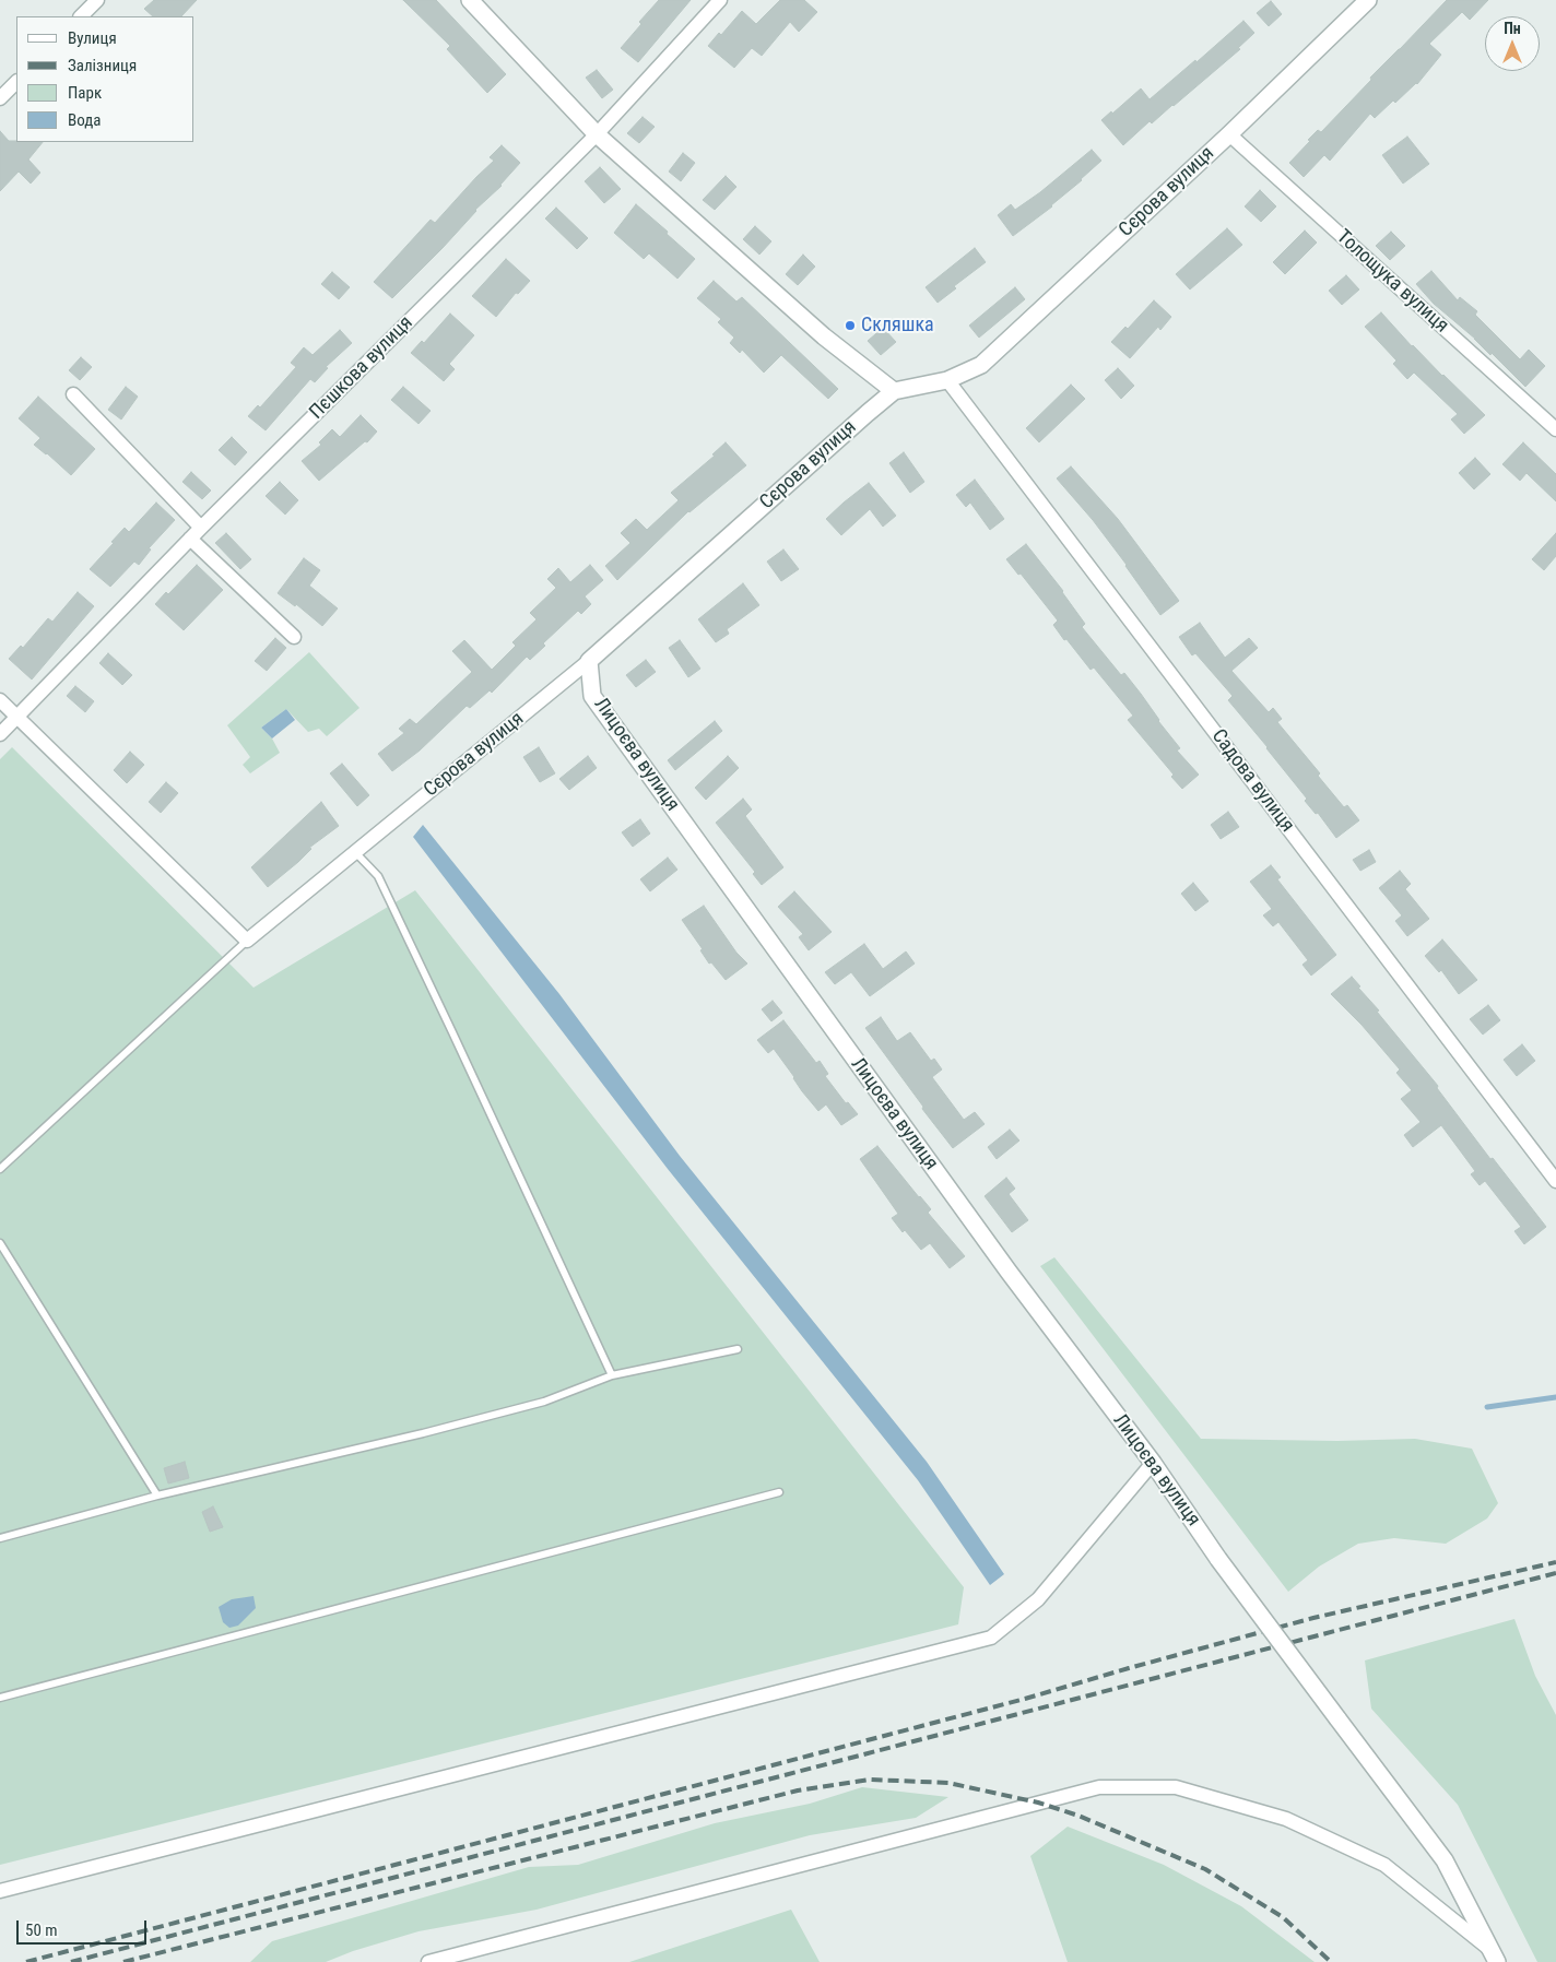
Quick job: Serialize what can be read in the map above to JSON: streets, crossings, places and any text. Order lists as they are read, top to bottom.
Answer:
{
  "streets": {
    "street": [
      "Сєрова вулиця",
      "Толощука вулиця",
      "Пєшкова вулиця",
      "Лицоєва вулиця",
      "Садова вулиця"
    ]
  },
  "crossings": [
    ["Сєрова вулиця", "Толощука вулиця"],
    ["Сєрова вулиця", "Лицоєва вулиця"],
    ["Сєрова вулиця", "Садова вулиця"]
  ],
  "places": ["Скляшка"],
  "legend": [
    "Вулиця",
    "Залізниця",
    "Парк",
    "Вода"
  ],
  "scale_bar": "50 m",
  "north": "top"
}
